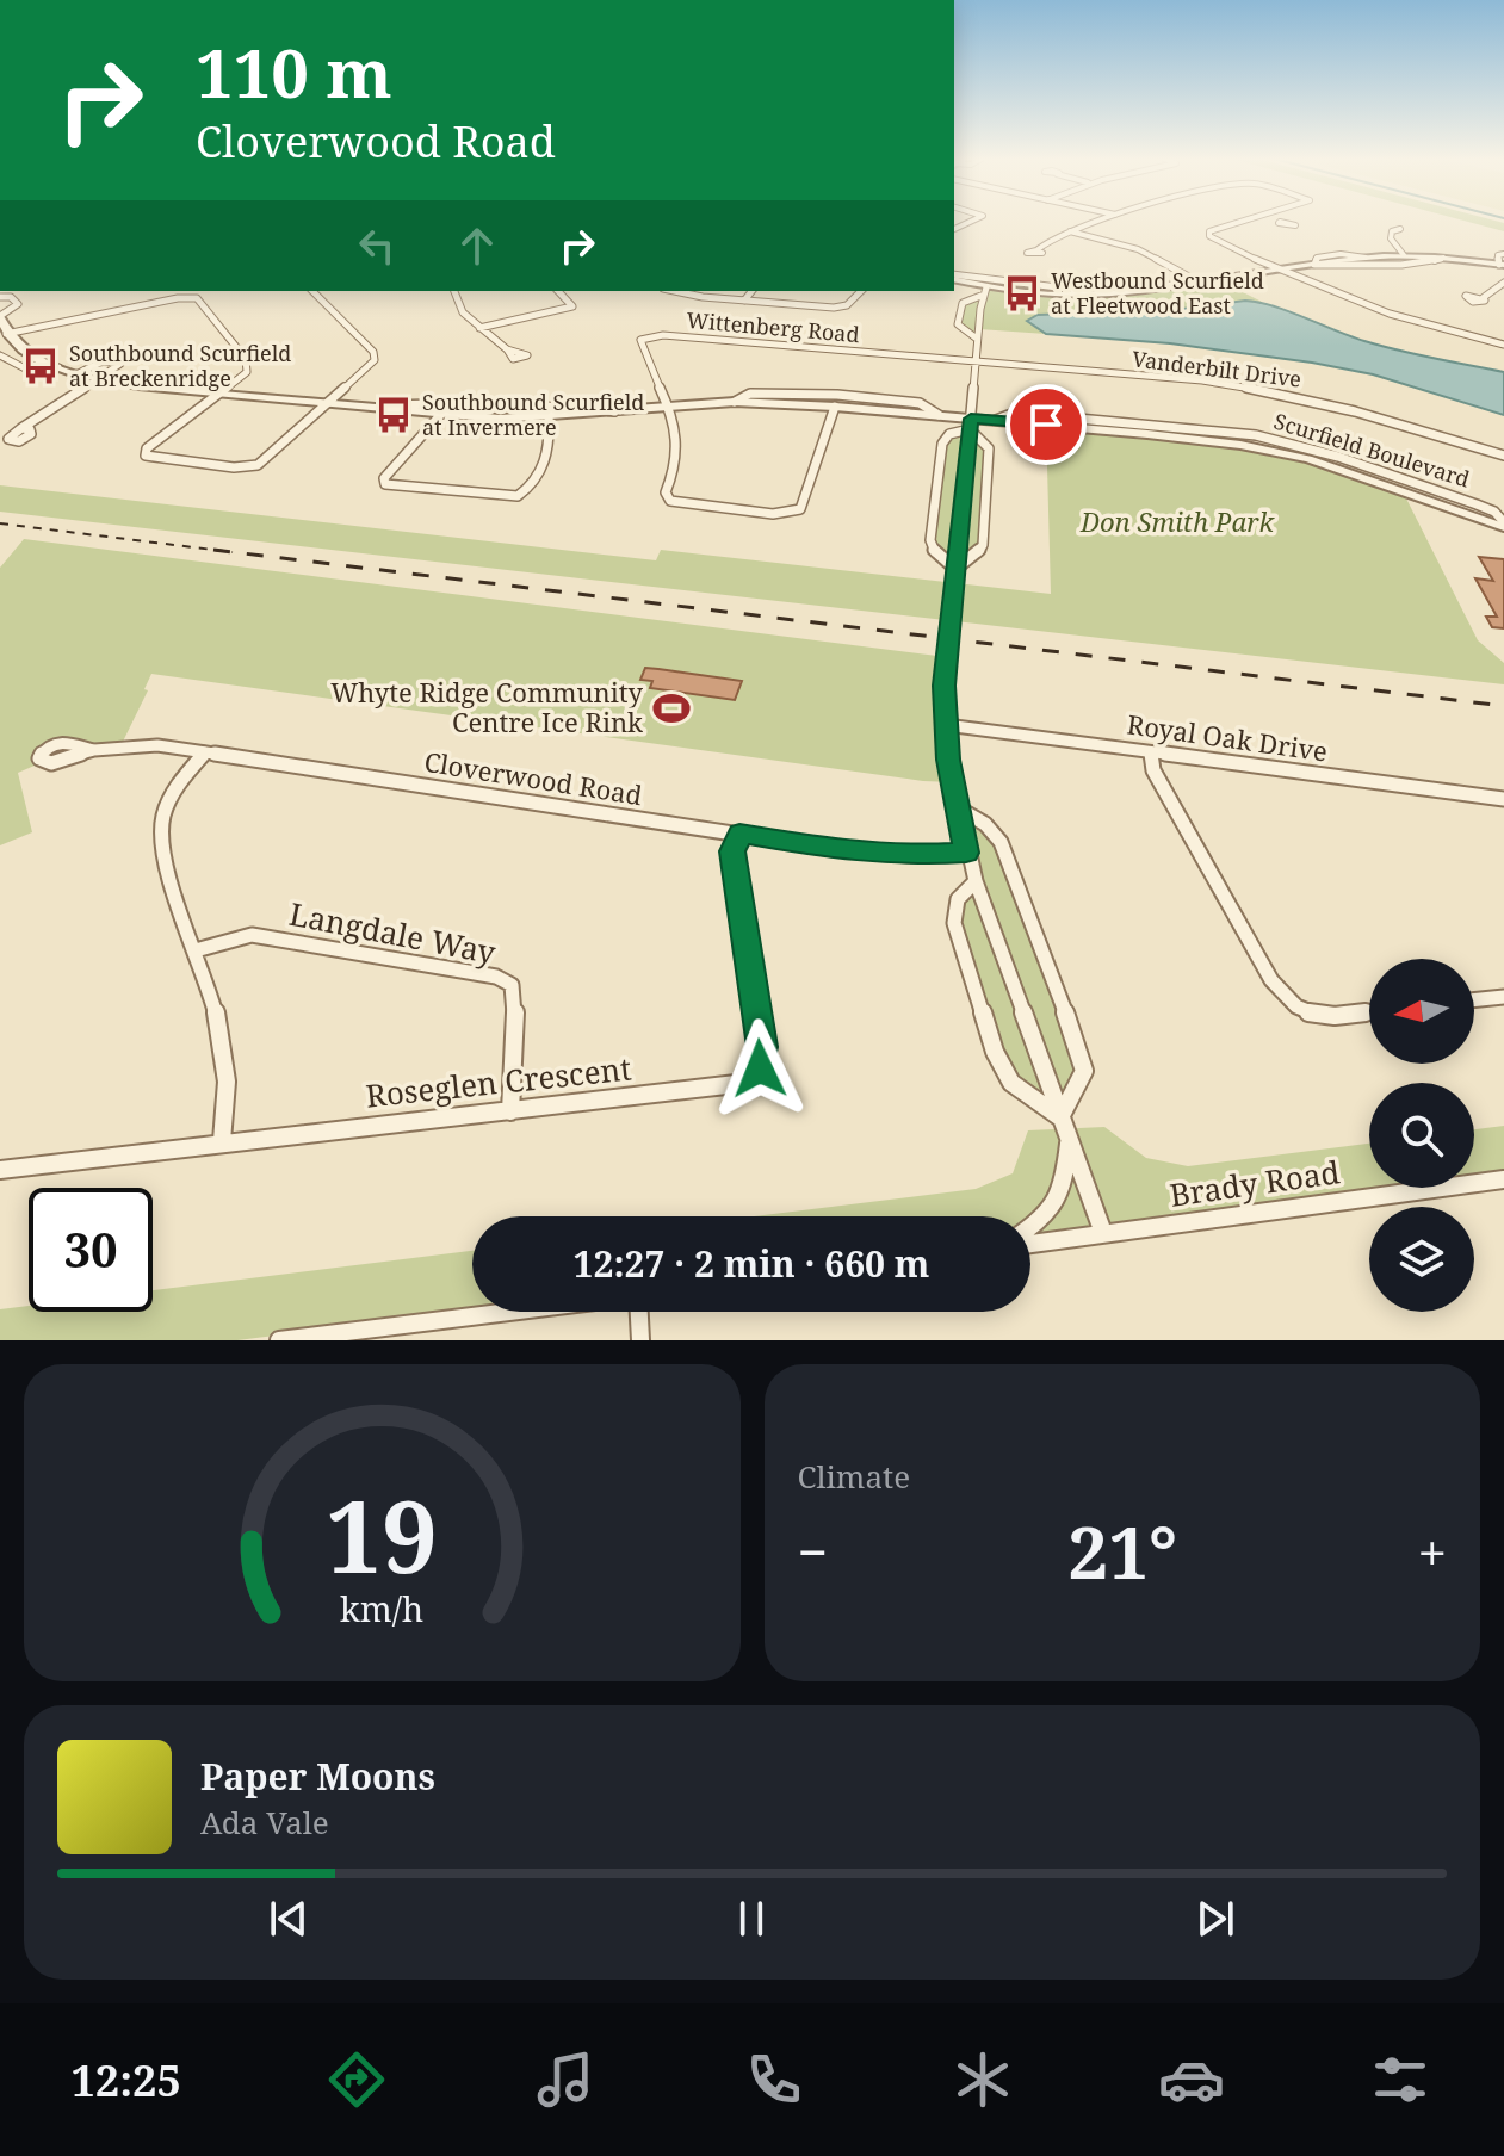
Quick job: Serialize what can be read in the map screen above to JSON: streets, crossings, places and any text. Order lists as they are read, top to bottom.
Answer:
{
  "streets": {
    "street": [
      "Wittenberg Road",
      "Vanderbilt Drive",
      "Scurfield Boulevard",
      "Royal Oak Drive",
      "Cloverwood Road",
      "Langdale Way",
      "Roseglen Crescent",
      "Brady Road"
    ]
  },
  "crossings": [
    ["Wittenberg Road", "Vanderbilt Drive"],
    ["Wittenberg Road", "Scurfield Boulevard"],
    ["Cloverwood Road", "Roseglen Crescent"],
    ["Langdale Way", "Roseglen Crescent"]
  ],
  "parks": ["Don Smith Park"],
  "places": {
    "bus stop": ["Westbound Scurfield at Fleetwood East", "Southbound Scurfield at Breckenridge", "Southbound Scurfield at Invermere"],
    "sports": ["Whyte Ridge Community Centre Ice Rink"]
  },
  "north": "left",
  "page": {
    "turn": ["110 m", "Cloverwood Road"],
    "limit": "30",
    "trip": "12:27 · 2 min · 660 m",
    "tile": "Climate",
    "heat": ["−", "21°", "+"],
    "song": ["Paper Moons", "Ada Vale"],
    "tabs": "12:25",
    "gauge": ["19", "km/h"]
  }
}
